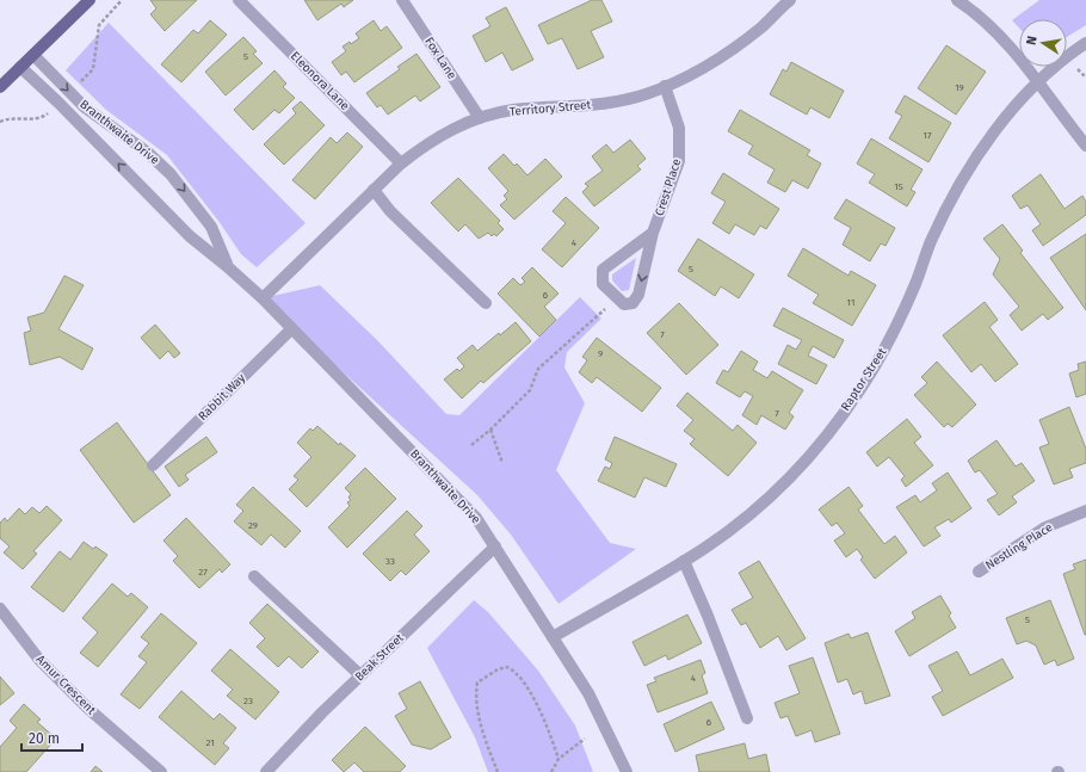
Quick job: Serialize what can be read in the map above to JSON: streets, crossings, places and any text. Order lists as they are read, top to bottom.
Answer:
{
  "streets": {
    "street": [
      "Fox Lane",
      "Eleonora Lane",
      "Territory Street",
      "Branthwaite Drive",
      "Crest Place",
      "Raptor Street",
      "Rabbit Way",
      "Nestling Place",
      "Beak Street",
      "Amur Crescent"
    ]
  },
  "crossings": [
    ["Fox Lane", "Territory Street"],
    ["Eleonora Lane", "Territory Street"],
    ["Territory Street", "Branthwaite Drive"],
    ["Territory Street", "Crest Place"],
    ["Branthwaite Drive", "Raptor Street"],
    ["Branthwaite Drive", "Rabbit Way"],
    ["Branthwaite Drive", "Beak Street"]
  ],
  "house_numbers": [
    "5",
    "19",
    "17",
    "15",
    "4",
    "5",
    "6",
    "11",
    "7",
    "9",
    "7",
    "29",
    "33",
    "27",
    "5",
    "4",
    "23",
    "6",
    "21"
  ],
  "scale_bar": "20 m",
  "north": "left"
}
